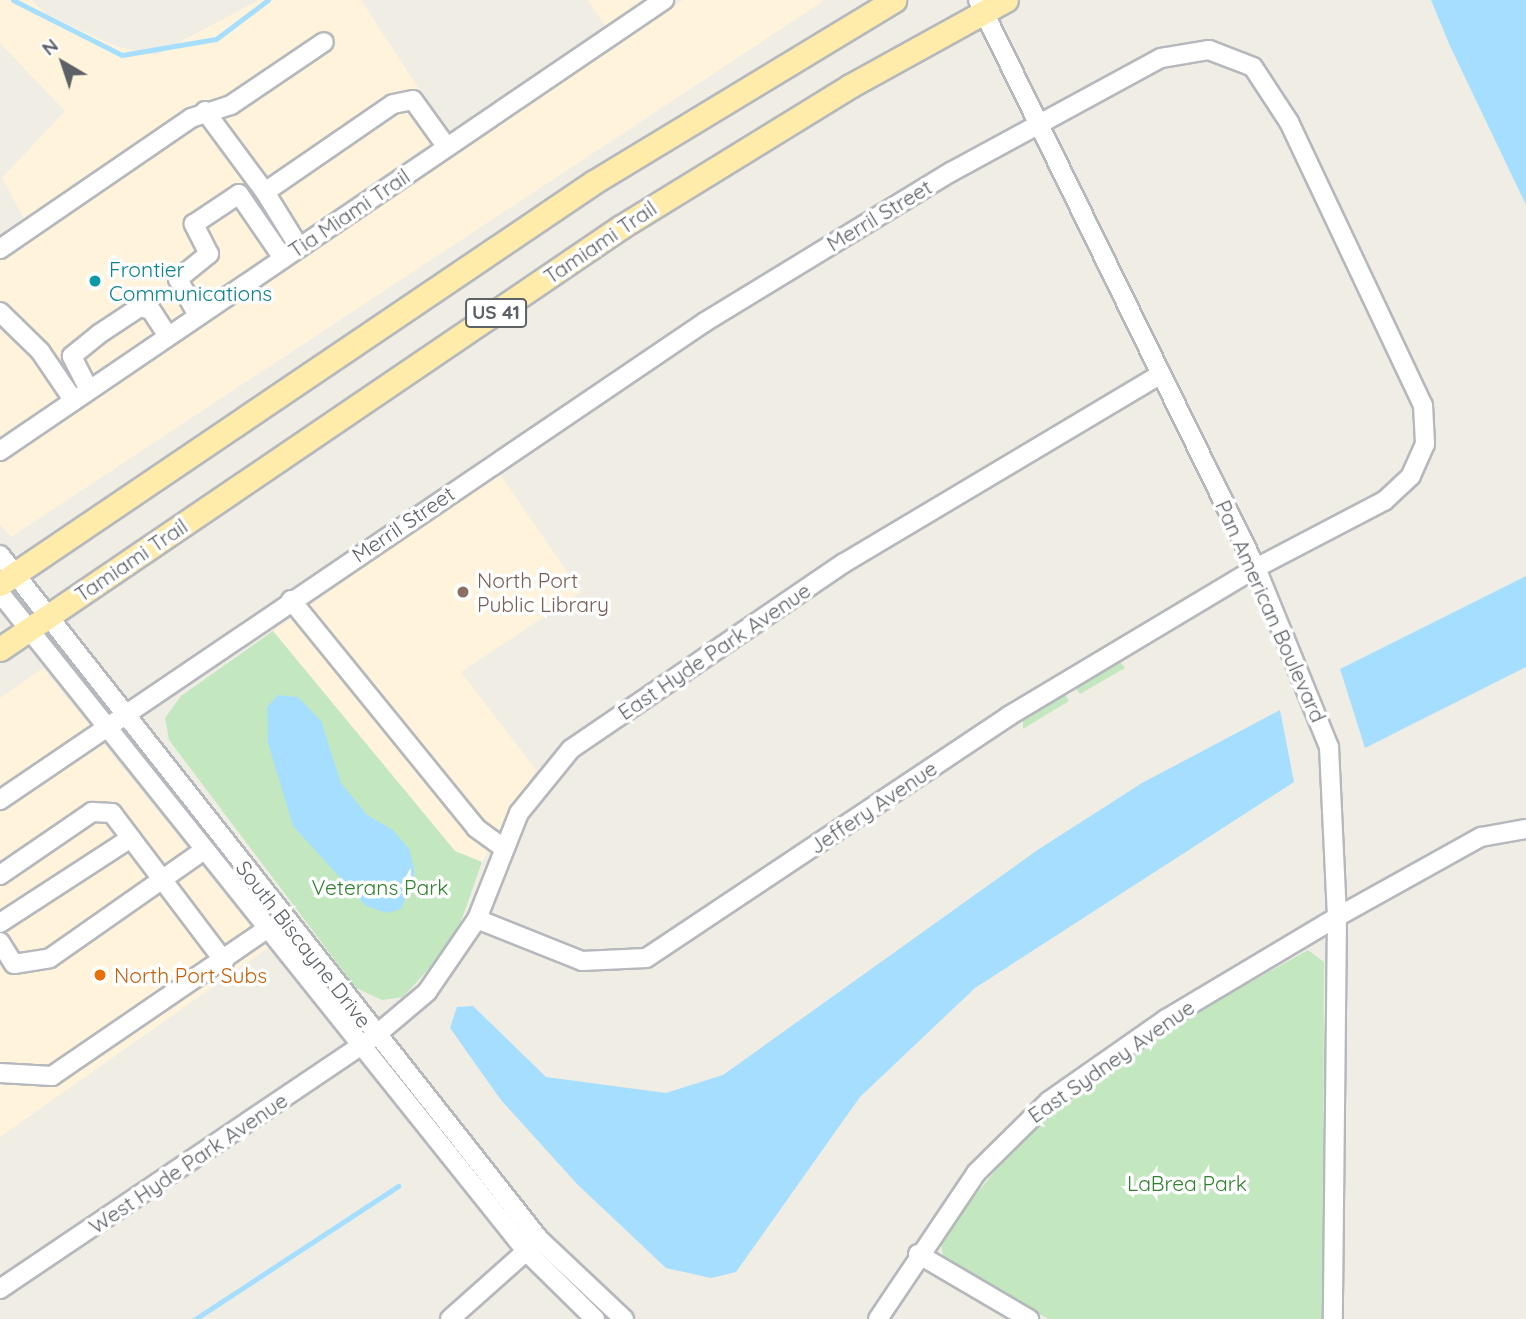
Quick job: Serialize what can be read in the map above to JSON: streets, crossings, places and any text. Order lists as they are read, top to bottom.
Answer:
{
  "streets": {
    "main road": ["Tamiami Trail", "US 41"],
    "street": [
      "Tia Miami Trail",
      "Merril Street",
      "Pan American Boulevard",
      "East Hyde Park Avenue",
      "Jeffery Avenue",
      "South Biscayne Drive",
      "East Sydney Avenue",
      "West Hyde Park Avenue"
    ]
  },
  "crossings": [
    ["Merril Street", "Pan American Boulevard"],
    ["Merril Street", "Jeffery Avenue"],
    ["Merril Street", "South Biscayne Drive"],
    ["Tamiami Trail", "Pan American Boulevard"],
    ["Tamiami Trail", "South Biscayne Drive"],
    ["US 41", "South Biscayne Drive"],
    ["Pan American Boulevard", "East Hyde Park Avenue"],
    ["Pan American Boulevard", "Jeffery Avenue"],
    ["Pan American Boulevard", "East Sydney Avenue"],
    ["East Hyde Park Avenue", "Jeffery Avenue"],
    ["East Hyde Park Avenue", "South Biscayne Drive"],
    ["East Hyde Park Avenue", "West Hyde Park Avenue"],
    ["South Biscayne Drive", "West Hyde Park Avenue"]
  ],
  "parks": ["Veterans Park", "LaBrea Park"],
  "places": ["Frontier Communications", "North Port Public Library", "North Port Subs"],
  "north": "top left"
}
